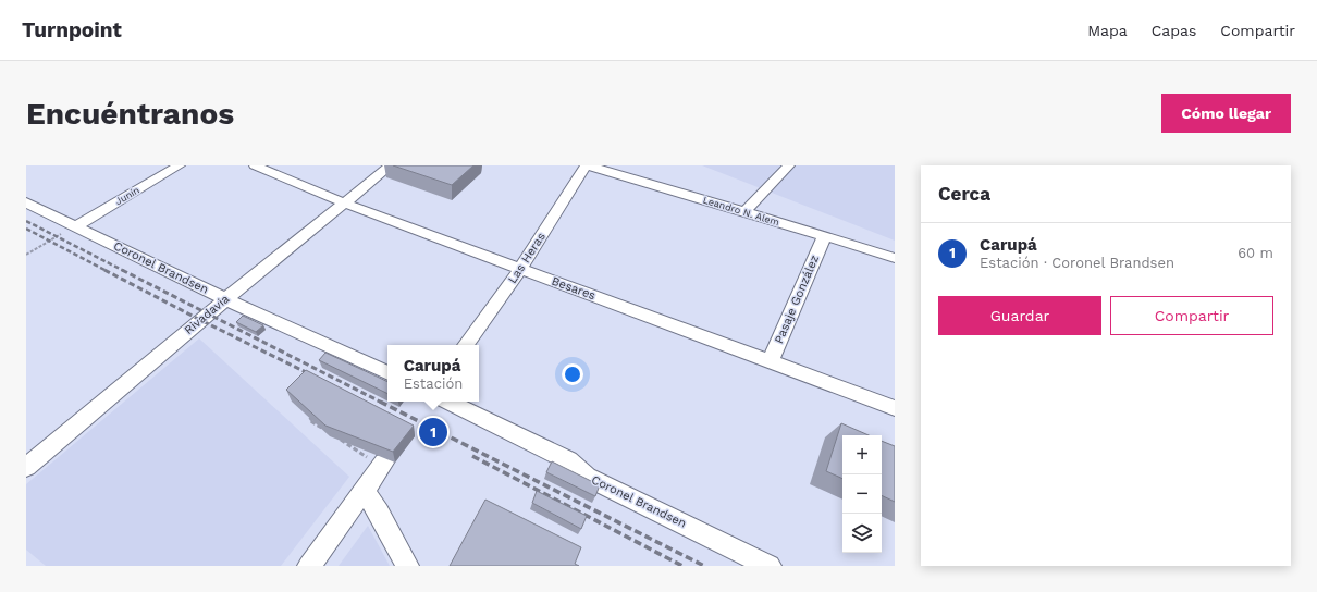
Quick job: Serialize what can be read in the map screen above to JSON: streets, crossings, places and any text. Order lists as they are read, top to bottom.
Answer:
{
  "streets": {
    "street": [
      "Junín",
      "Leandro N. Alem",
      "Las Heras",
      "Coronel Brandsen",
      "Besares",
      "Pasaje González",
      "Rivadavia"
    ]
  },
  "crossings": [
    ["Junín", "Coronel Brandsen"],
    ["Leandro N. Alem", "Las Heras"],
    ["Leandro N. Alem", "Pasaje González"],
    ["Las Heras", "Besares"],
    ["Coronel Brandsen", "Rivadavia"],
    ["Besares", "Pasaje González"],
    ["Besares", "Rivadavia"]
  ],
  "page": {
    "header": "Turnpoint",
    "nav": ["Mapa", "Capas", "Compartir"],
    "buttons": [
      "Cómo llegar",
      ["Guardar", "Compartir"]
    ],
    "title": "Encuéntranos",
    "heading": "Cerca",
    "list": [
      {
        "mark": "1",
        "name": "Carupá",
        "note": "Estación · Coronel Brandsen",
        "value": "60 m"
      }
    ],
    "popup": ["Carupá", "Estación"],
    "pins": "1",
    "map_buttons": ["+", "−"]
  }
}
